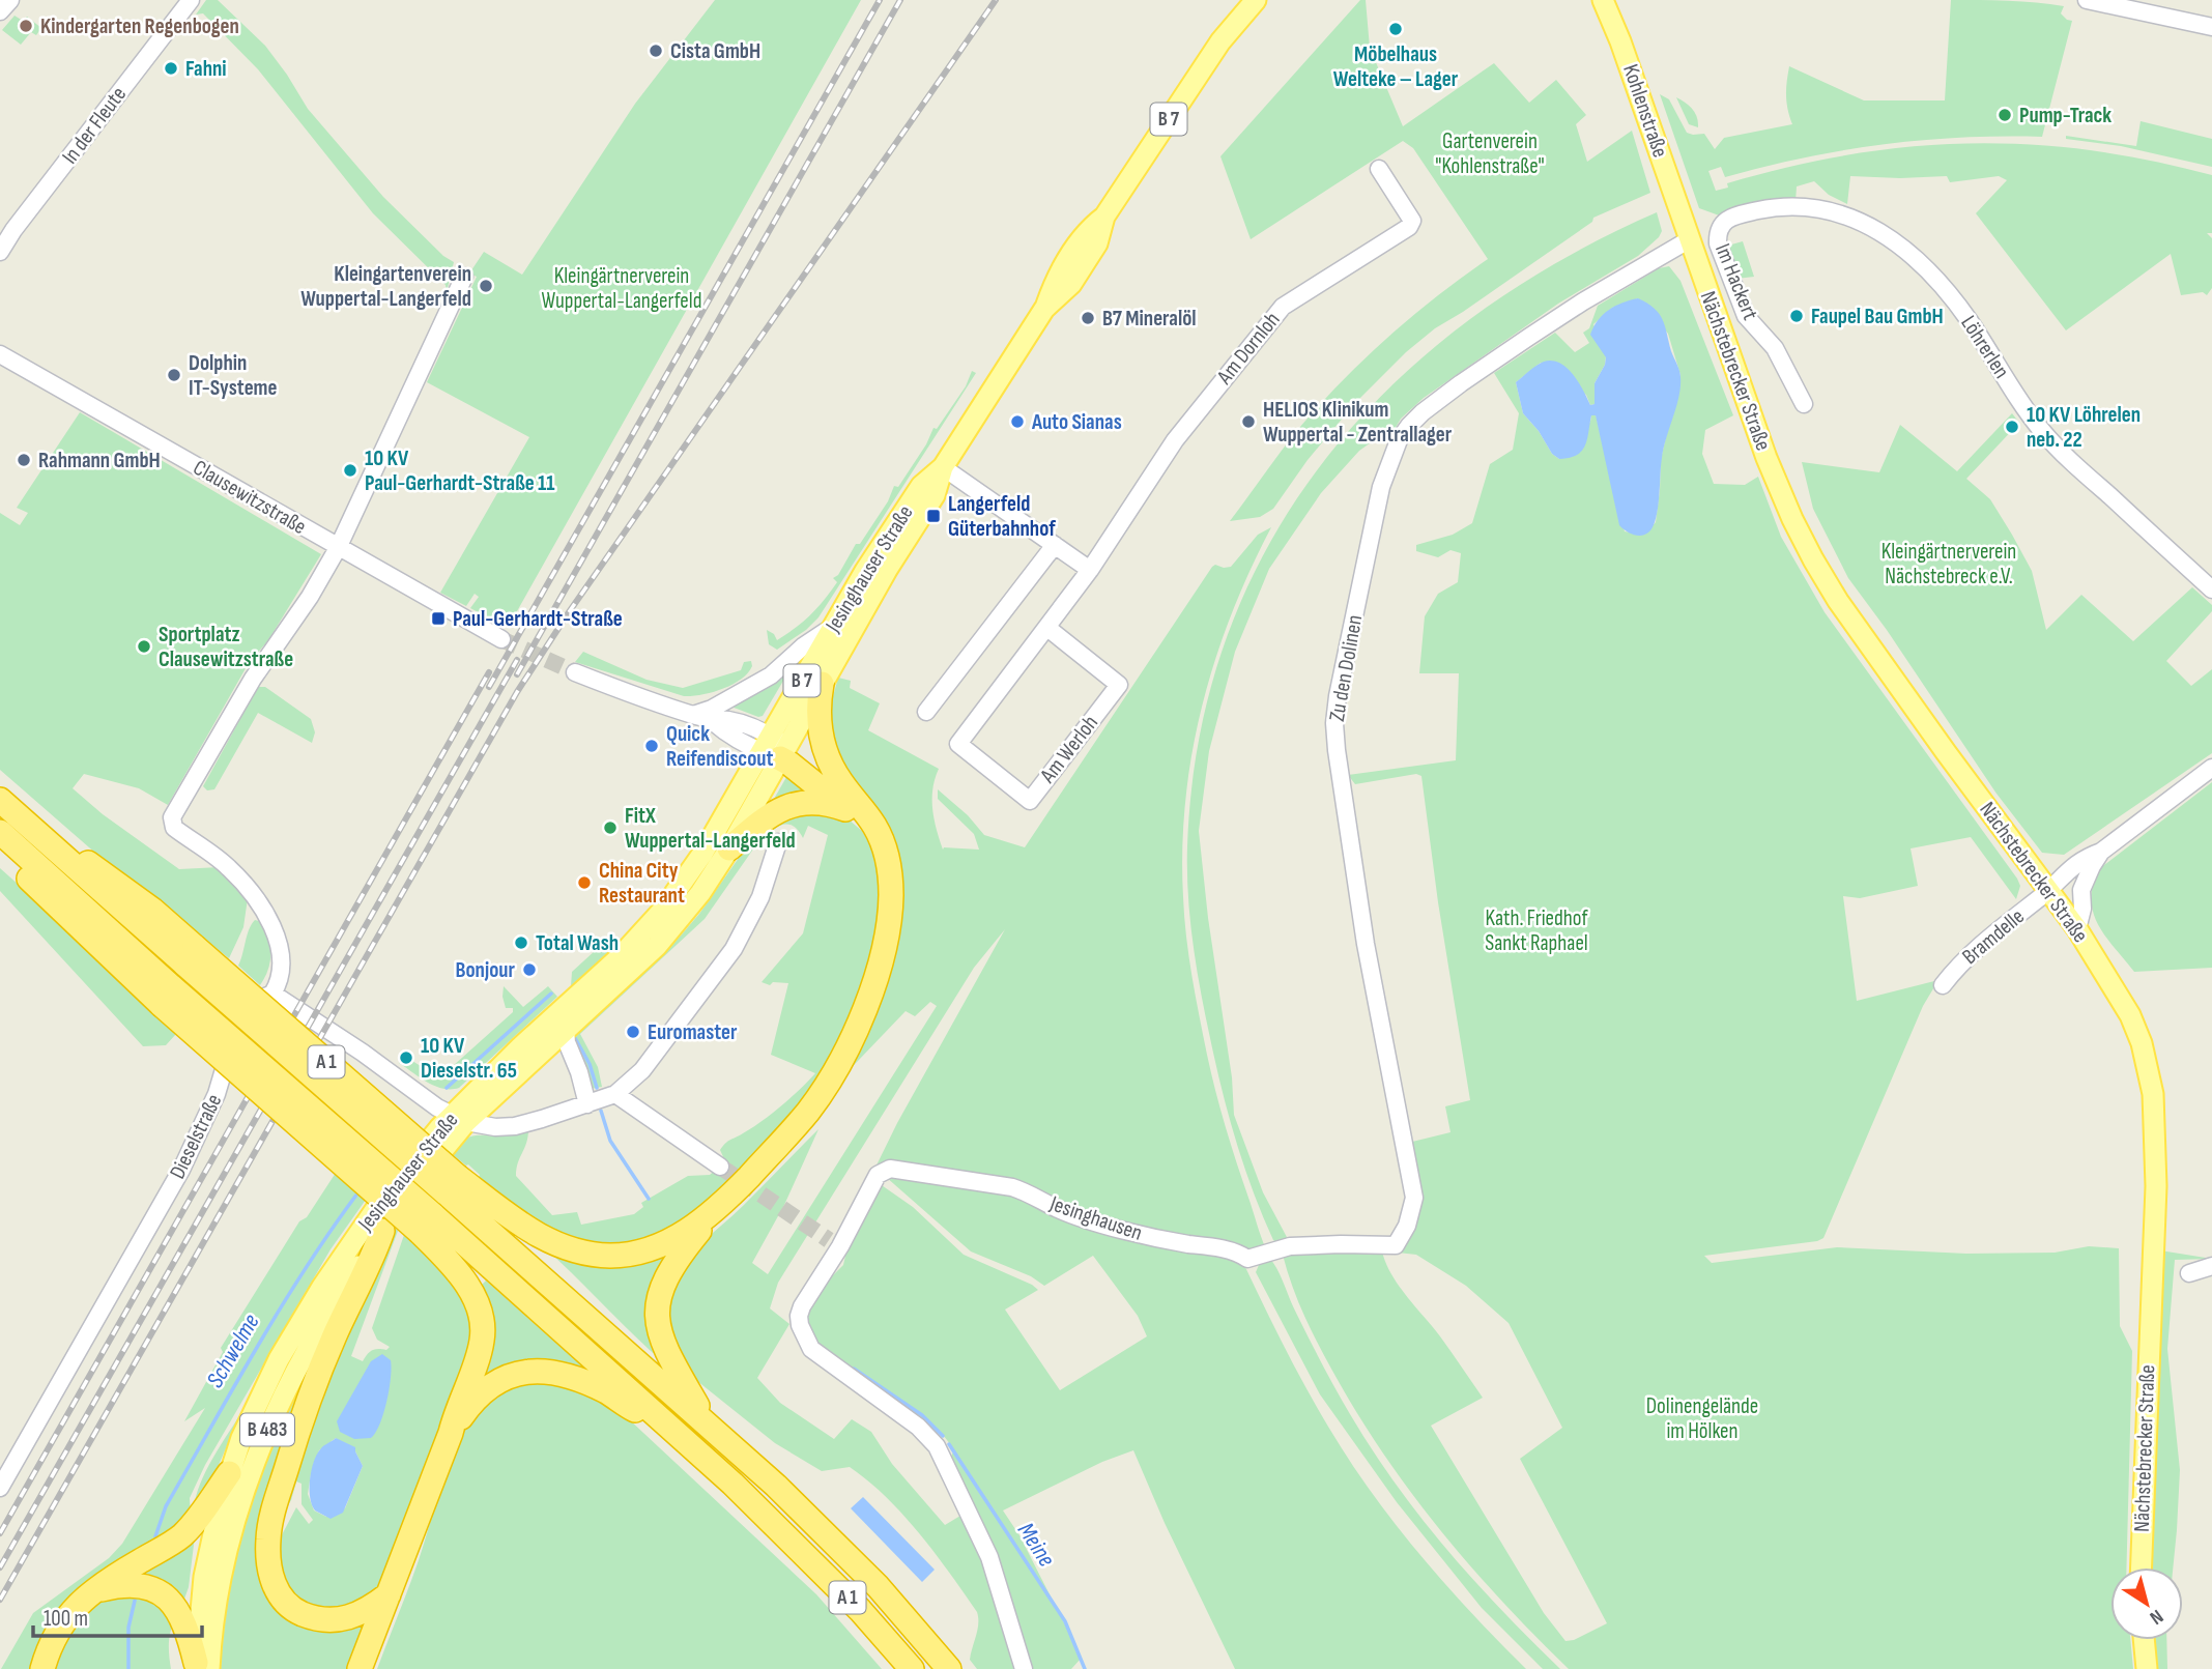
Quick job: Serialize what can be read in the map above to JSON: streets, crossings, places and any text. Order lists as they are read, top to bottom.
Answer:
{
  "streets": {
    "highway": ["A 1"],
    "main road": [
      "Kohlenstraße",
      "B 7",
      "Nächstebrecker Straße",
      "Jesinghauser Straße",
      "B 483"
    ],
    "street": [
      "In der Fleute",
      "Im Hackert",
      "Löhrerlen",
      "Am Dornloh",
      "Clausewitzstraße",
      "Zu den Dolinen",
      "Am Werloh",
      "Bramdelle",
      "Dieselstraße",
      "Jesinghausen"
    ]
  },
  "crossings": [
    ["Kohlenstraße", "Nächstebrecker Straße"],
    ["Kohlenstraße", "Zu den Dolinen"],
    ["Im Hackert", "Löhrerlen"],
    ["Am Dornloh", "Am Werloh"],
    ["Nächstebrecker Straße", "Zu den Dolinen"],
    ["Nächstebrecker Straße", "Bramdelle"],
    ["Zu den Dolinen", "Jesinghausen"]
  ],
  "water": ["Schwelme", "Meine"],
  "parks": [
    "Gartenverein \"Kohlenstraße\"",
    "Kleingärtnerverein Wuppertal-Langerfeld",
    "Kleingärtnerverein Nächstebreck e.V.",
    "Kath. Friedhof Sankt Raphael",
    "Dolinengelände im Hölken"
  ],
  "places": {
    "other": [
      "Kindergarten Regenbogen",
      "Möbelhaus Welteke – Lager",
      "Cista GmbH",
      "Fahni",
      "Pump-Track",
      "Kleingartenverein Wuppertal-Langerfeld",
      "Faupel Bau GmbH",
      "B7 Mineralöl",
      "Dolphin IT-Systeme",
      "Auto Sianas",
      "HELIOS Klinikum Wuppertal - Zentrallager",
      "10 KV Löhrelen neb. 22",
      "Rahmann GmbH",
      "10 KV Paul-Gerhardt-Straße 11",
      "Sportplatz Clausewitzstraße",
      "Quick Reifendiscout",
      "FitX Wuppertal-Langerfeld",
      "China City Restaurant",
      "Total Wash",
      "Bonjour",
      "Euromaster",
      "10 KV Dieselstr. 65"
    ],
    "transit": ["Langerfeld Güterbahnhof", "Paul-Gerhardt-Straße"]
  },
  "scale_bar": "100 m",
  "north": "bottom right"
}
